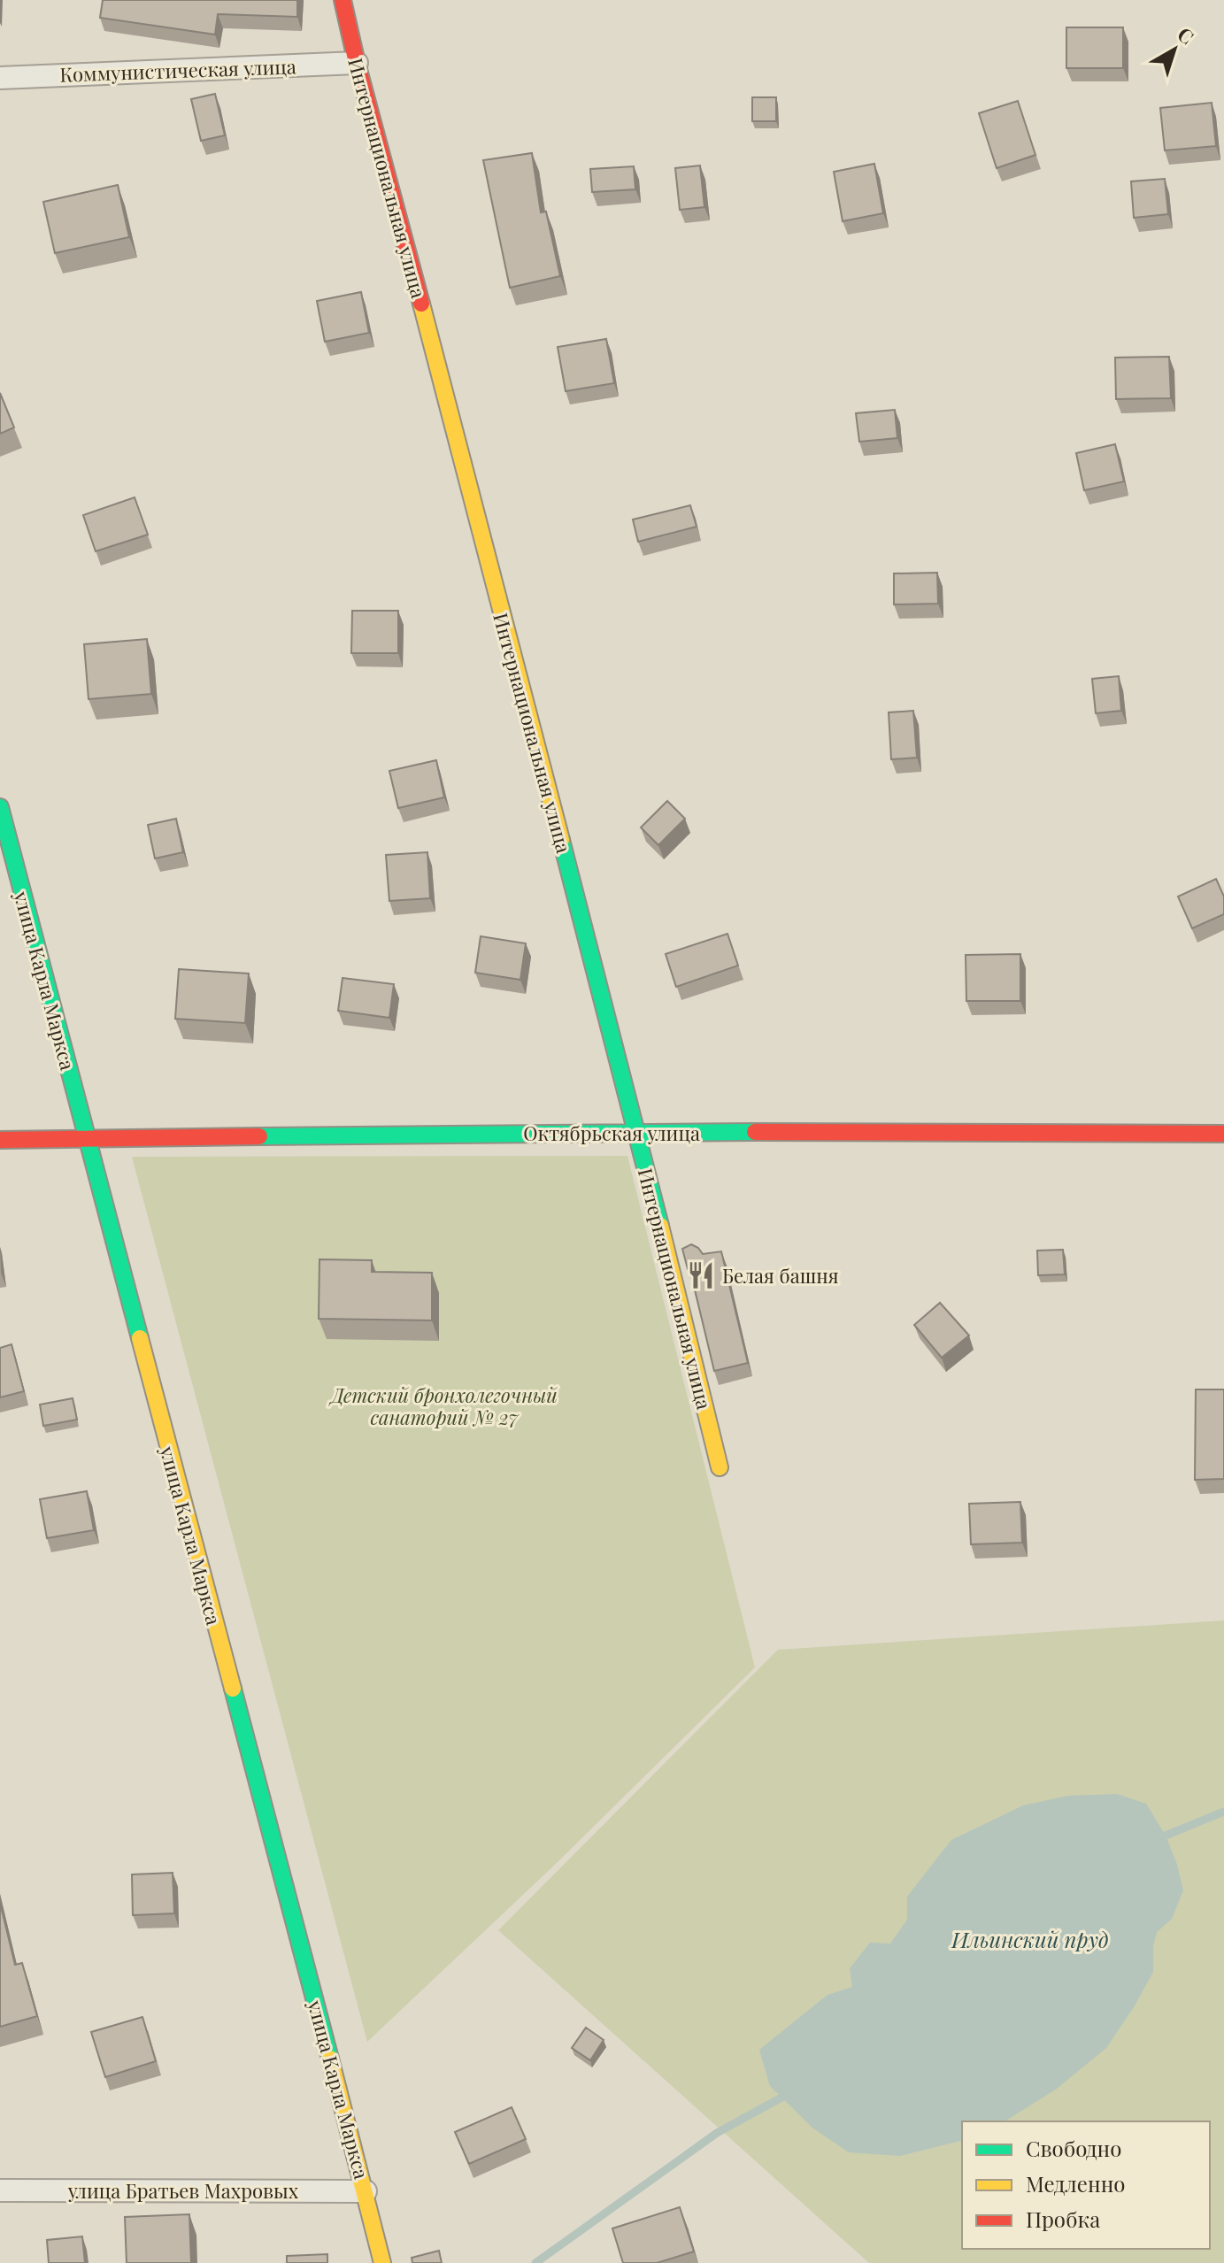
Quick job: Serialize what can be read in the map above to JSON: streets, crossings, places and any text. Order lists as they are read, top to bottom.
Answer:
{
  "streets": {
    "street": [
      "Коммунистическая улица",
      "Интернациональная улица",
      "улица Карла Маркса",
      "Октябрьская улица",
      "улица Братьев Махровых"
    ]
  },
  "crossings": [
    ["Коммунистическая улица", "Интернациональная улица"],
    ["Интернациональная улица", "Октябрьская улица"],
    ["улица Карла Маркса", "Октябрьская улица"],
    ["улица Карла Маркса", "улица Братьев Махровых"]
  ],
  "water": ["Ильинский пруд"],
  "parks": ["Детский бронхолегочный санаторий № 27"],
  "places": {
    "restaurant": ["Белая башня"]
  },
  "legend": ["Свободно", "Медленно", "Пробка"],
  "north": "top right"
}
